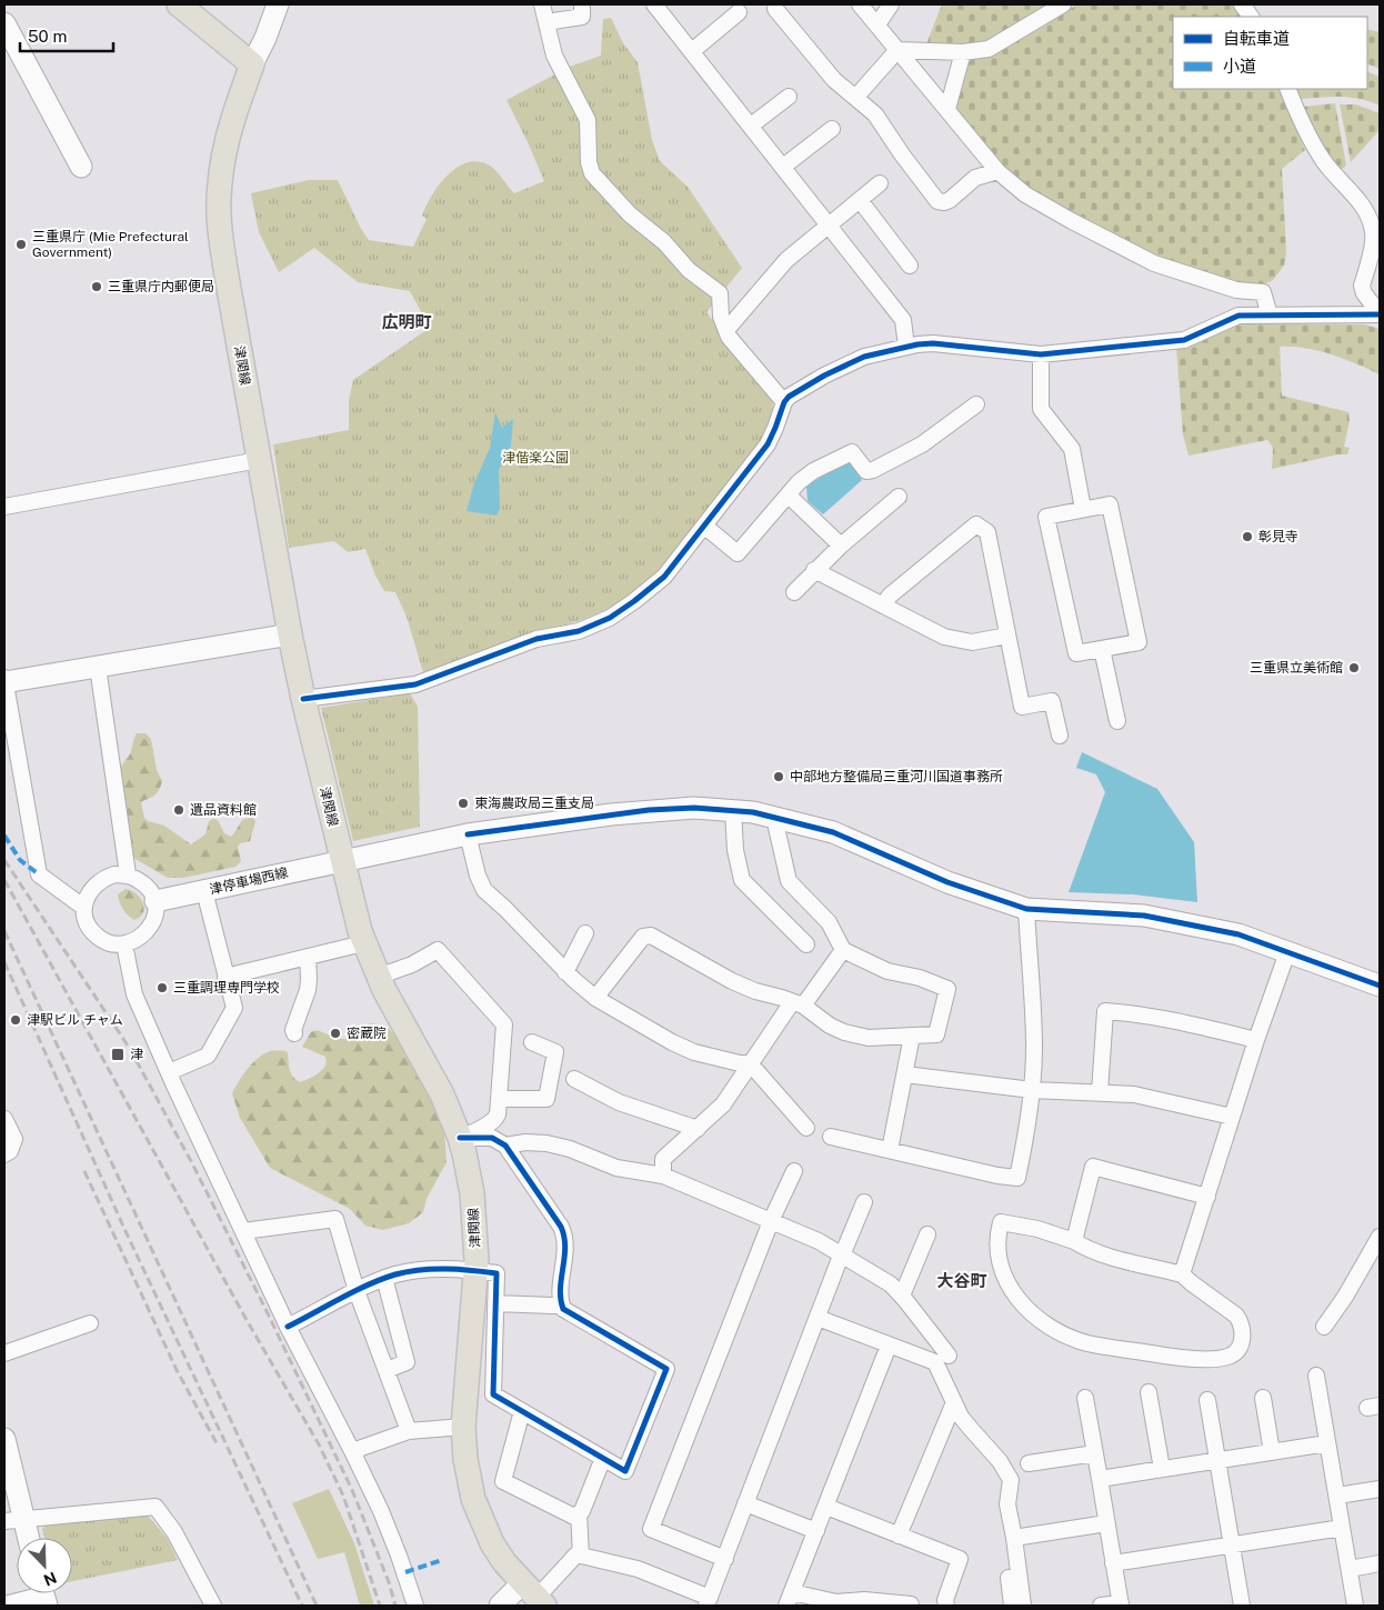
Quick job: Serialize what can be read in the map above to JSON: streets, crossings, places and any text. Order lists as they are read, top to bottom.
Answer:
{
  "streets": {
    "main road": ["津関線"],
    "street": ["津停車場西線"]
  },
  "crossings": [
    ["津関線", "津停車場西線"]
  ],
  "districts": ["広明町", "大谷町"],
  "parks": ["津偕楽公園"],
  "places": {
    "other": [
      "三重県庁 (Mie Prefectural Government)",
      "三重県庁内郵便局",
      "彰見寺",
      "三重県立美術館",
      "中部地方整備局三重河川国道事務所",
      "東海農政局三重支局",
      "遺品資料館",
      "三重調理専門学校",
      "津駅ビル チャム",
      "密蔵院"
    ],
    "transit": ["津"]
  },
  "legend": ["自転車道", "小道"],
  "scale_bar": "50 m",
  "north": "bottom right"
}
